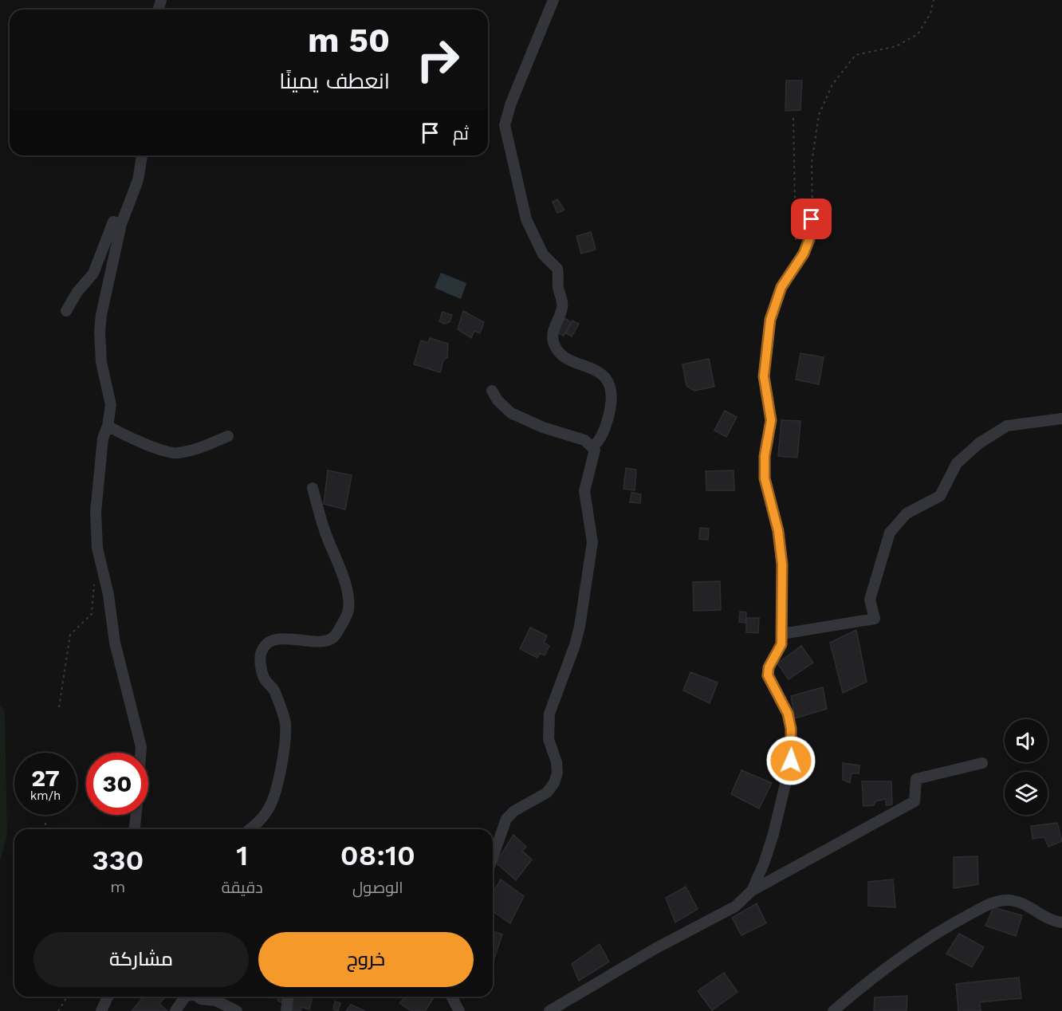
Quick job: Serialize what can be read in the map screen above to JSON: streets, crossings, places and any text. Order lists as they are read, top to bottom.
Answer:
{
  "page": {
    "turn": ["50 m", "انعطف يمينًا"],
    "then": "ثم",
    "speed": "27 km/h",
    "limit": "30",
    "eta": [
      "08:10",
      "الوصول",
      "1",
      "دقيقة",
      "330",
      "m"
    ],
    "buttons": ["خروج", "مشاركة"]
  }
}
